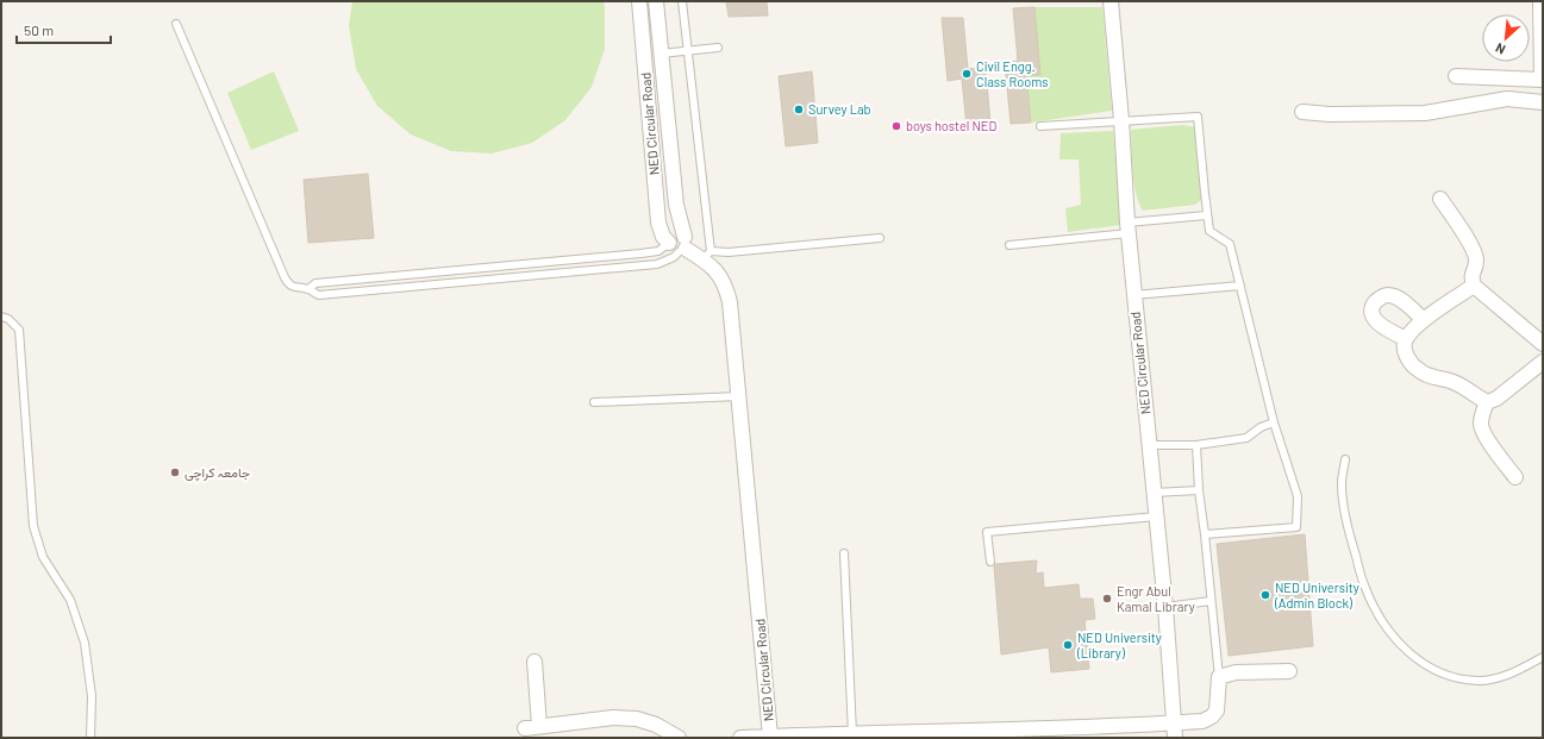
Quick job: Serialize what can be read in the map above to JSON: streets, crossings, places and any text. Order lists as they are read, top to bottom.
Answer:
{
  "streets": {
    "street": ["NED Circular Road"]
  },
  "places": [
    "Civil Engg. Class Rooms",
    "Survey Lab",
    "boys hostel NED",
    "جامعہ کراچی",
    "NED University (Admin Block)",
    "Engr Abul Kamal Library",
    "NED University (Library)"
  ],
  "scale_bar": "50 m",
  "north": "bottom left"
}
